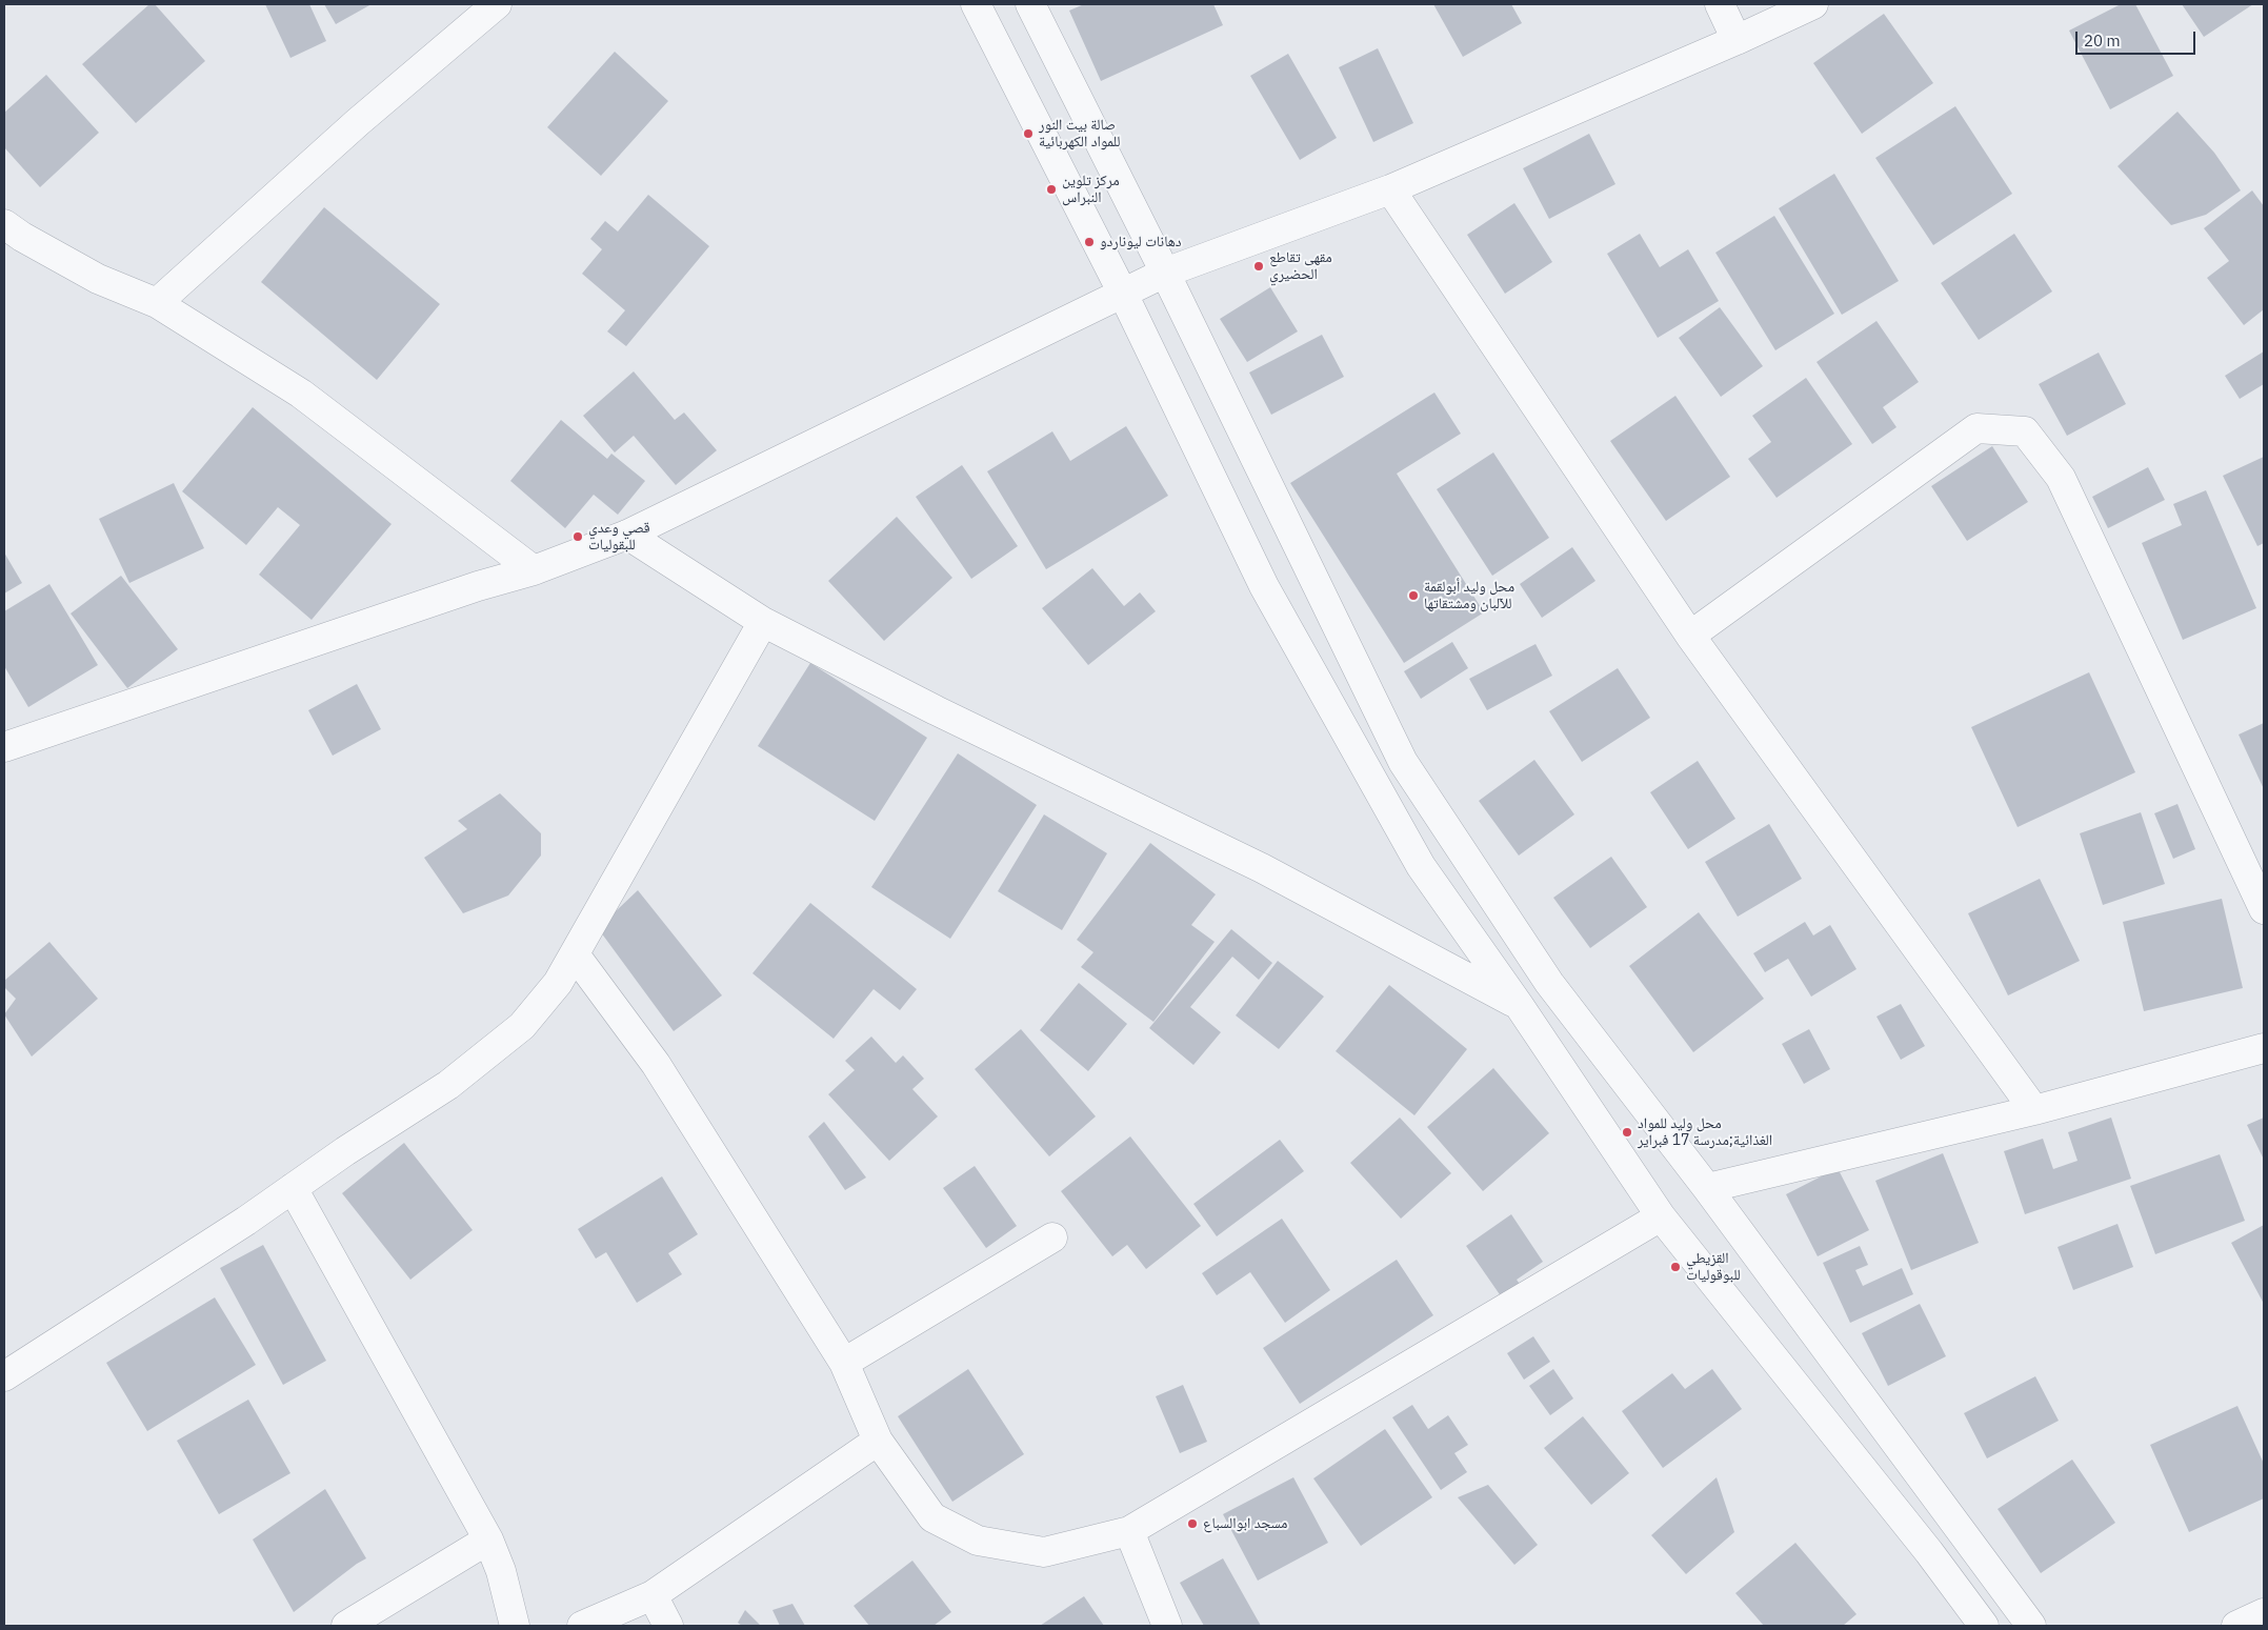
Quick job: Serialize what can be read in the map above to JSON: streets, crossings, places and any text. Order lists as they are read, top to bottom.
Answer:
{
  "places": [
    "صالة بيت النور للمواد الكهربائية",
    "مركز تلوين النبراس",
    "دهانات ليوناردو",
    "مقهى تقاطع الحضيري",
    "قصي وعدي للبقوليات",
    "محل وليد أبولقمة للآلبان ومشتقاتها",
    "محل وليد للمواد الغذائية;مدرسة 17 فبراير",
    "القزيطي للبوقوليات",
    "مسجد ابوالسباع"
  ],
  "scale_bar": "20 m"
}
